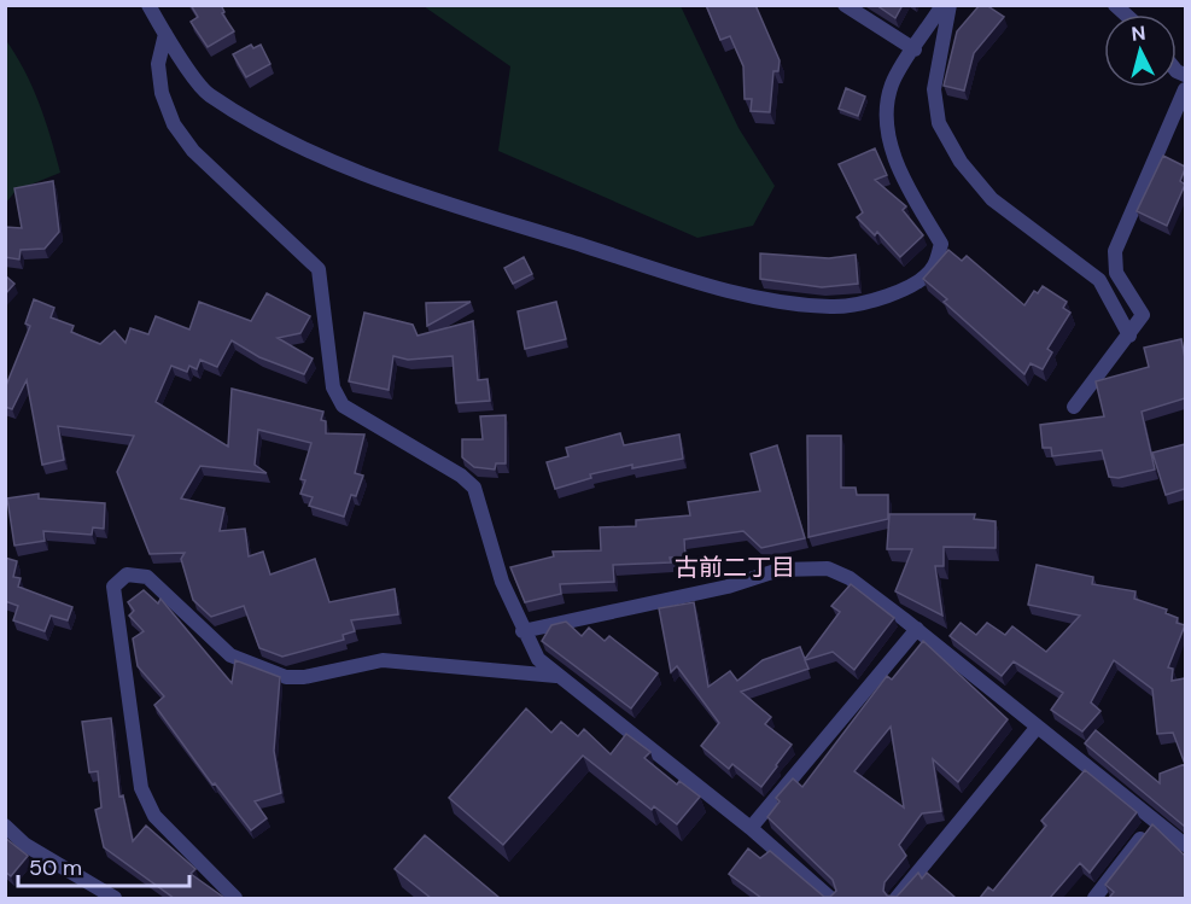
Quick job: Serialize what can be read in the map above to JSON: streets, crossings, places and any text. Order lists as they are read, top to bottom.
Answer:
{
  "districts": ["古前二丁目"],
  "scale_bar": "50 m",
  "north": "top"
}
